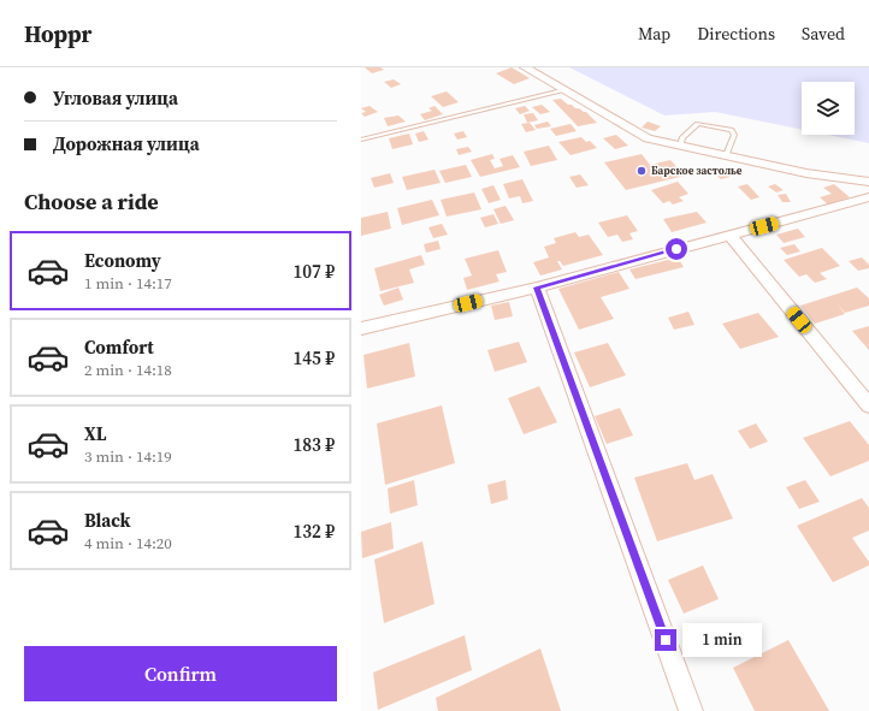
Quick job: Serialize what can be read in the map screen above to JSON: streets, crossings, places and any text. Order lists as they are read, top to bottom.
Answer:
{
  "places": ["Барское застолье"],
  "page": {
    "header": "Hoppr",
    "nav": ["Map", "Directions", "Saved"],
    "banner": ["Угловая улица", "Дорожная улица"],
    "heading": "Choose a ride",
    "list": [
      {
        "name": "Economy",
        "note": "1 min · 14:17",
        "value": "107 ₽"
      },
      {
        "name": "Comfort",
        "note": "2 min · 14:18",
        "value": "145 ₽"
      },
      {
        "name": "XL",
        "note": "3 min · 14:19",
        "value": "183 ₽"
      },
      {
        "name": "Black",
        "note": "4 min · 14:20",
        "value": "132 ₽"
      }
    ],
    "bubble": "1 min",
    "buttons": "Confirm"
  }
}
